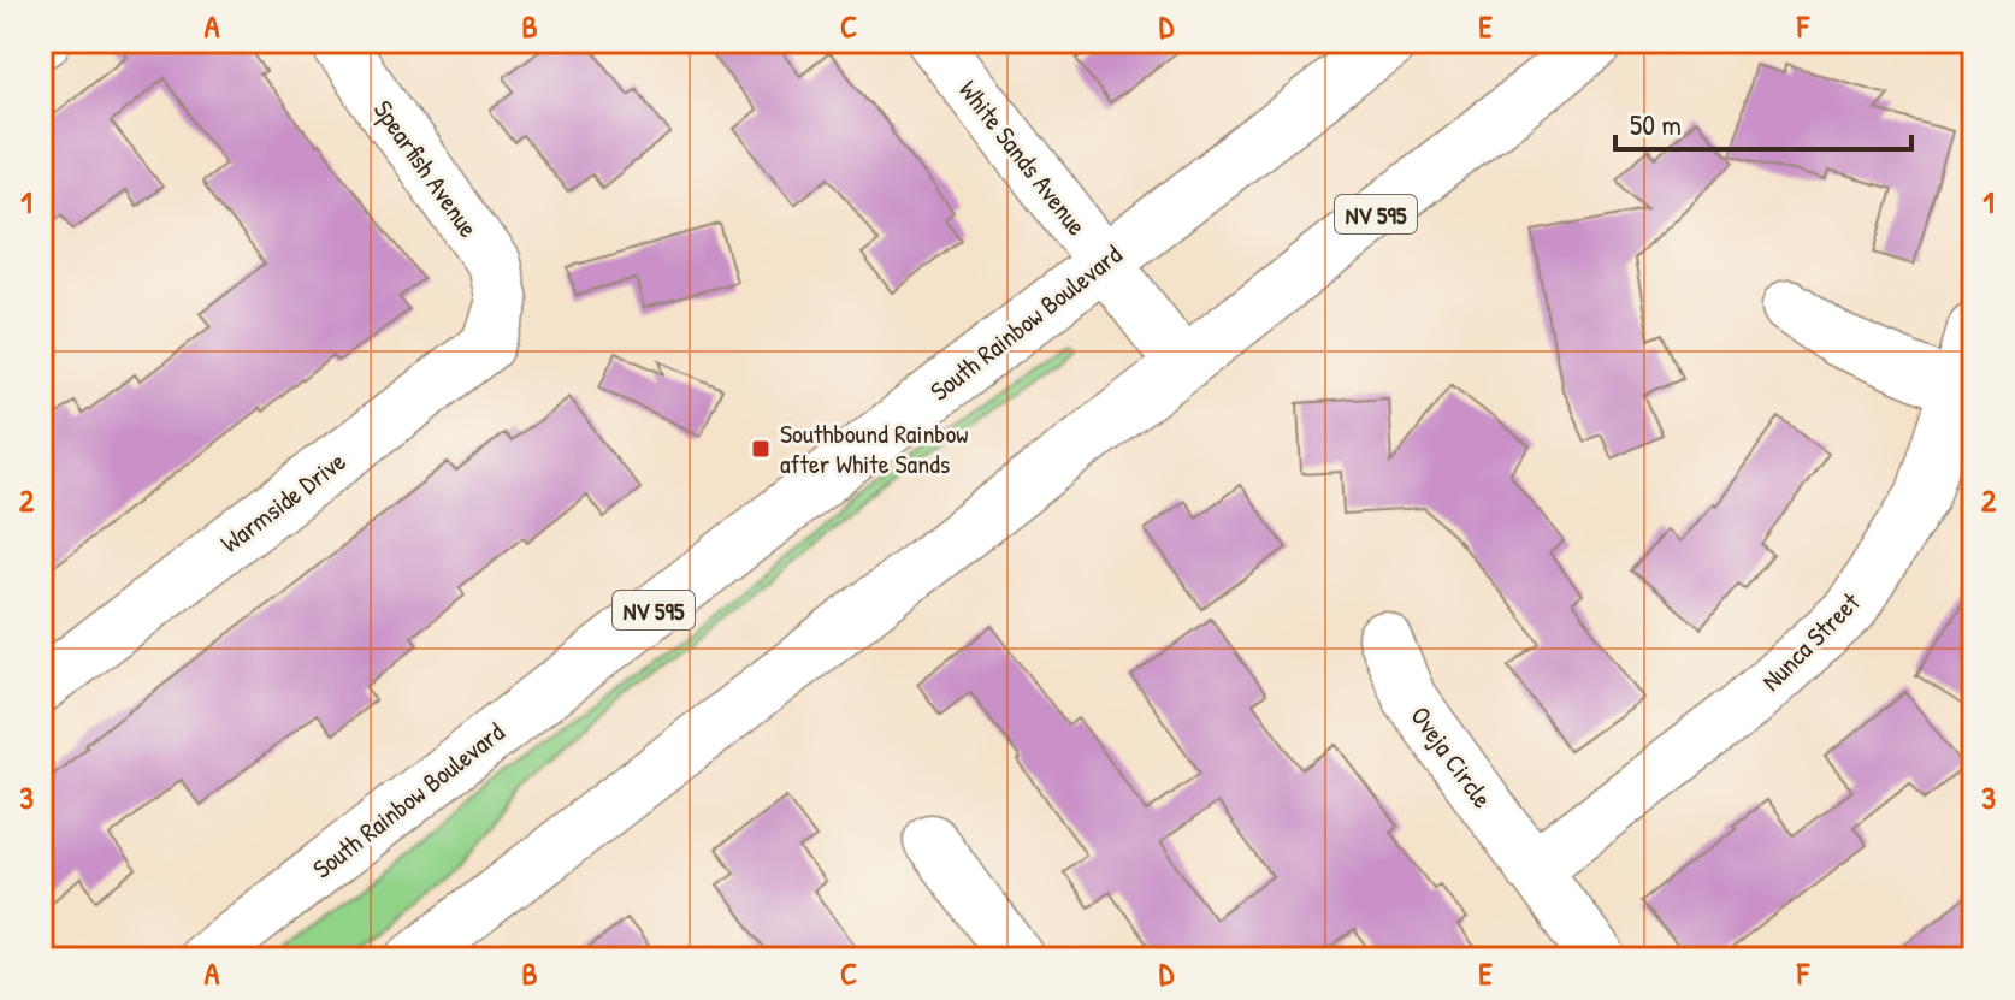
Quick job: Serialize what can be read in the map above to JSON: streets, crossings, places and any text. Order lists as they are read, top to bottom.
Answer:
{
  "streets": {
    "main road": [
      "White Sands Avenue",
      "Spearfish Avenue",
      "NV 595",
      "South Rainbow Boulevard",
      "Warmside Drive",
      "Nunca Street",
      "Oveja Circle"
    ]
  },
  "crossings": [
    ["White Sands Avenue", "NV 595"],
    ["White Sands Avenue", "South Rainbow Boulevard"],
    ["Spearfish Avenue", "Warmside Drive"],
    ["Nunca Street", "Oveja Circle"]
  ],
  "places": {
    "transit": ["Southbound Rainbow after White Sands"]
  },
  "scale_bar": "50 m",
  "grid": {
    "columns": [
      "A",
      "B",
      "C",
      "D",
      "E",
      "F"
    ],
    "rows": ["1", "2", "3"]
  }
}
